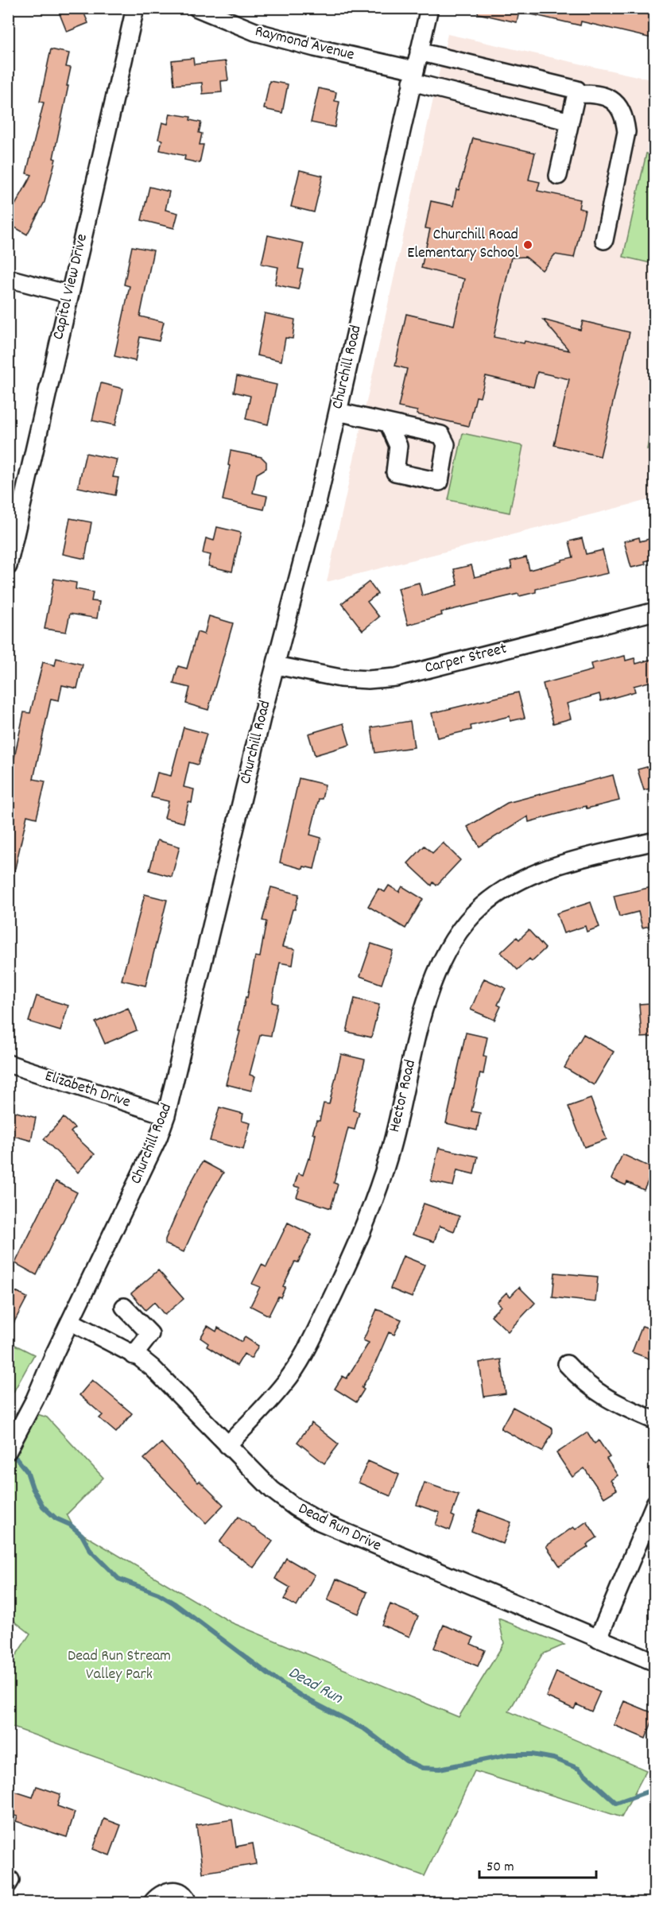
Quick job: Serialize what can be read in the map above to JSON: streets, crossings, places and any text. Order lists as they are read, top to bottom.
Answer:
{
  "streets": {
    "street": [
      "Raymond Avenue",
      "Capitol View Drive",
      "Churchill Road",
      "Carper Street",
      "Elizabeth Drive",
      "Hector Road",
      "Dead Run Drive"
    ]
  },
  "crossings": [
    ["Raymond Avenue", "Churchill Road"],
    ["Churchill Road", "Carper Street"],
    ["Churchill Road", "Elizabeth Drive"],
    ["Churchill Road", "Dead Run Drive"],
    ["Hector Road", "Dead Run Drive"]
  ],
  "water": ["Dead Run"],
  "parks": ["Dead Run Stream Valley Park"],
  "places": ["Churchill Road Elementary School"],
  "scale_bar": "50 m"
}
